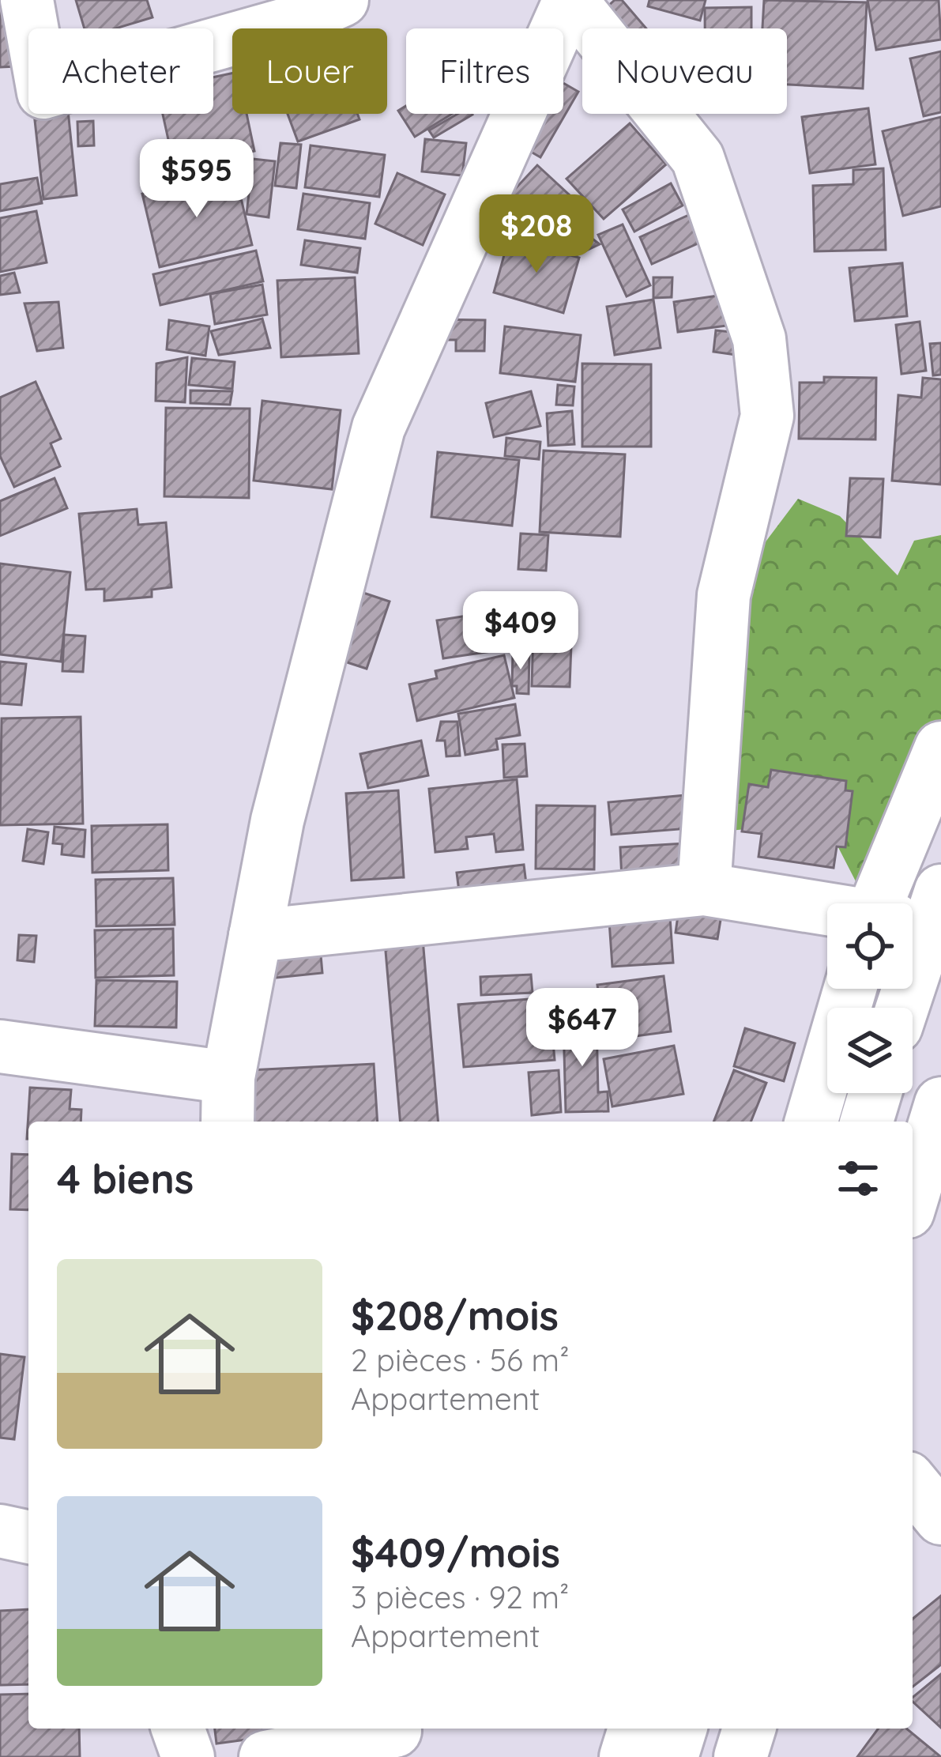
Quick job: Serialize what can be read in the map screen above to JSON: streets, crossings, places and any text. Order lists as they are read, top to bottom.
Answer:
{
  "page": {
    "chip": [
      "Acheter",
      "Louer",
      "Filtres",
      "Nouveau"
    ],
    "price": [
      "$595",
      "$208",
      "$409",
      "$647"
    ],
    "heading": "4 biens",
    "list": [
      {
        "name": "$208/mois",
        "note": "2 pièces · 56 m² · Appartement"
      },
      {
        "name": "$409/mois",
        "note": "3 pièces · 92 m² · Appartement"
      }
    ]
  }
}
